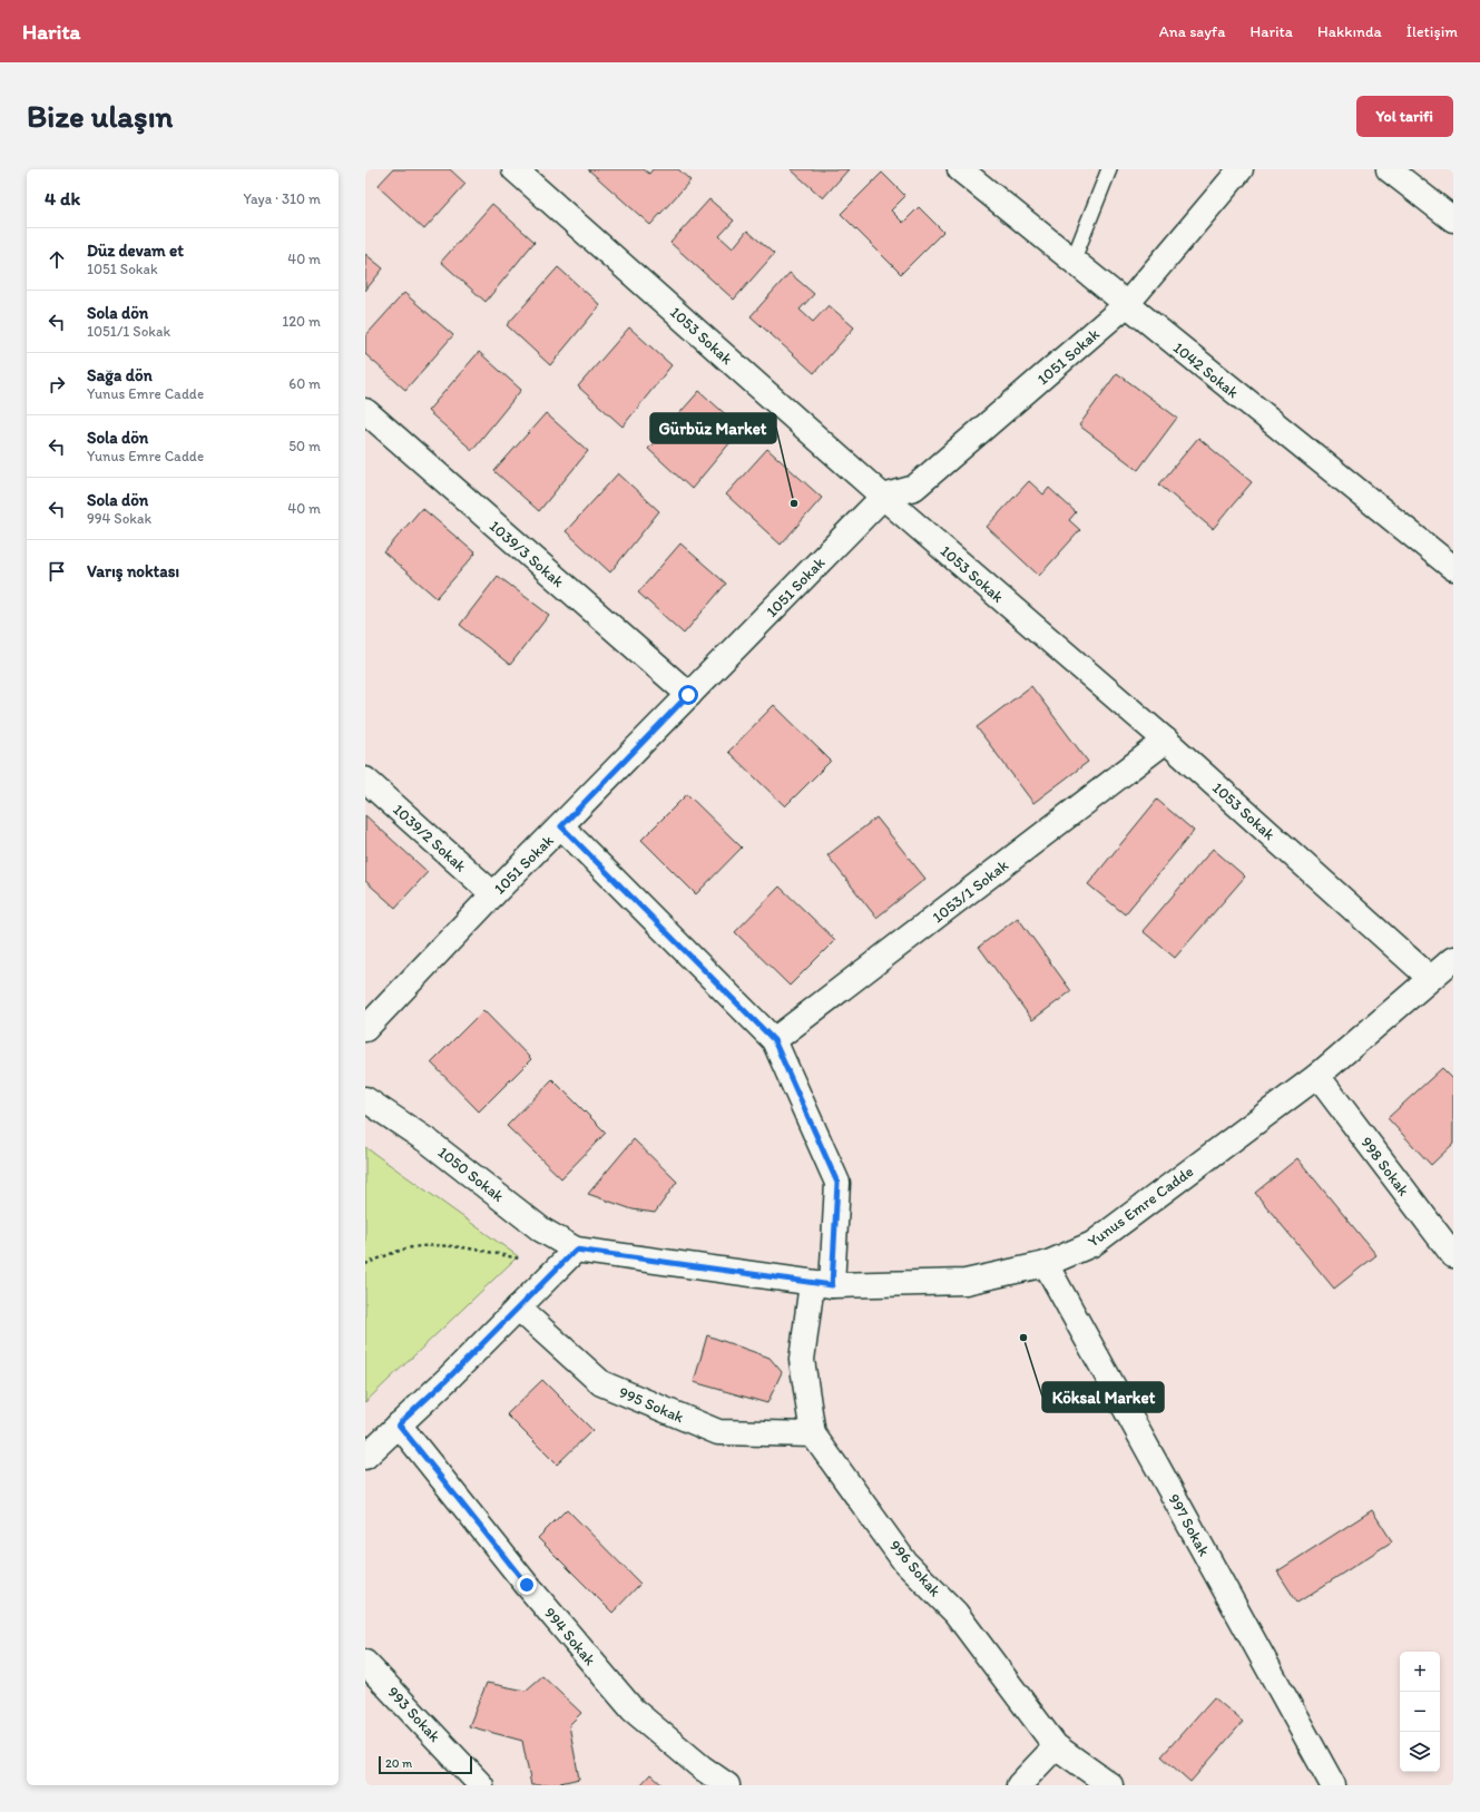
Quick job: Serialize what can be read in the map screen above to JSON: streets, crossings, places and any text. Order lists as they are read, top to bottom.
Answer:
{
  "streets": {
    "street": [
      "1053 Sokak",
      "1051 Sokak",
      "1042 Sokak",
      "1039/3 Sokak",
      "1039/2 Sokak",
      "1053/1 Sokak",
      "998 Sokak",
      "1050 Sokak",
      "Yunus Emre Cadde",
      "995 Sokak",
      "997 Sokak",
      "996 Sokak",
      "994 Sokak",
      "993 Sokak"
    ]
  },
  "crossings": [
    ["1053 Sokak", "1051 Sokak"],
    ["1053 Sokak", "1053/1 Sokak"],
    ["1053 Sokak", "Yunus Emre Cadde"],
    ["1051 Sokak", "1042 Sokak"],
    ["1051 Sokak", "1039/3 Sokak"],
    ["1051 Sokak", "1039/2 Sokak"],
    ["1053/1 Sokak", "996 Sokak"],
    ["998 Sokak", "Yunus Emre Cadde"],
    ["1050 Sokak", "Yunus Emre Cadde"],
    ["Yunus Emre Cadde", "997 Sokak"],
    ["Yunus Emre Cadde", "996 Sokak"],
    ["995 Sokak", "996 Sokak"]
  ],
  "places": ["Gürbüz Market", "Köksal Market"],
  "scale_bar": "20 m",
  "page": {
    "header": "Harita",
    "nav": [
      "Ana sayfa",
      "Harita",
      "Hakkında",
      "İletişim"
    ],
    "buttons": "Yol tarifi",
    "title": "Bize ulaşın",
    "heading": ["4 dk", "Yaya · 310 m"],
    "list": [
      ["Düz devam et", "1051 Sokak", "40 m"],
      ["Sola dön", "1051/1 Sokak", "120 m"],
      ["Sağa dön", "Yunus Emre Cadde", "60 m"],
      ["Sola dön", "Yunus Emre Cadde", "50 m"],
      ["Sola dön", "994 Sokak", "40 m"],
      "Varış noktası"
    ],
    "map_buttons": ["+", "−"],
    "scale": "20 m"
  }
}
